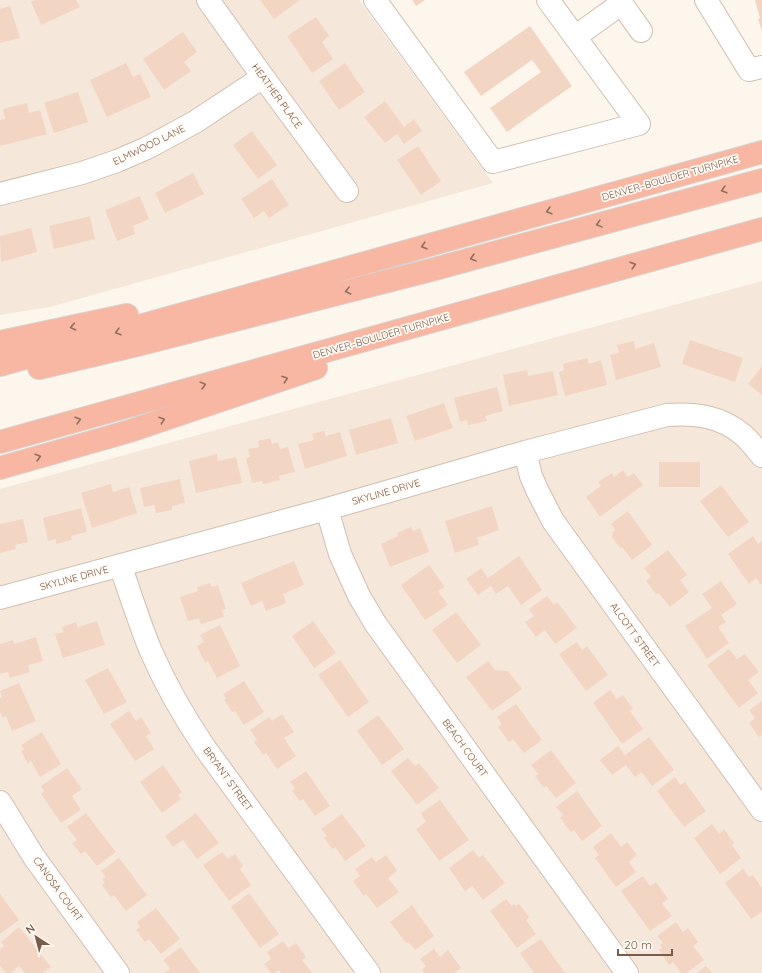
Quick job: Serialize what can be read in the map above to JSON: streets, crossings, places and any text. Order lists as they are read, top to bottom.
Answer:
{
  "streets": {
    "highway": ["DENVER–BOULDER TURNPIKE"],
    "street": [
      "HEATHER PLACE",
      "ELMWOOD LANE",
      "SKYLINE DRIVE",
      "ALCOTT STREET",
      "BEACH COURT",
      "BRYANT STREET",
      "CANOSA COURT"
    ]
  },
  "crossings": [
    ["HEATHER PLACE", "ELMWOOD LANE"],
    ["SKYLINE DRIVE", "ALCOTT STREET"],
    ["SKYLINE DRIVE", "BEACH COURT"],
    ["SKYLINE DRIVE", "BRYANT STREET"]
  ],
  "scale_bar": "20 m",
  "north": "top left"
}
